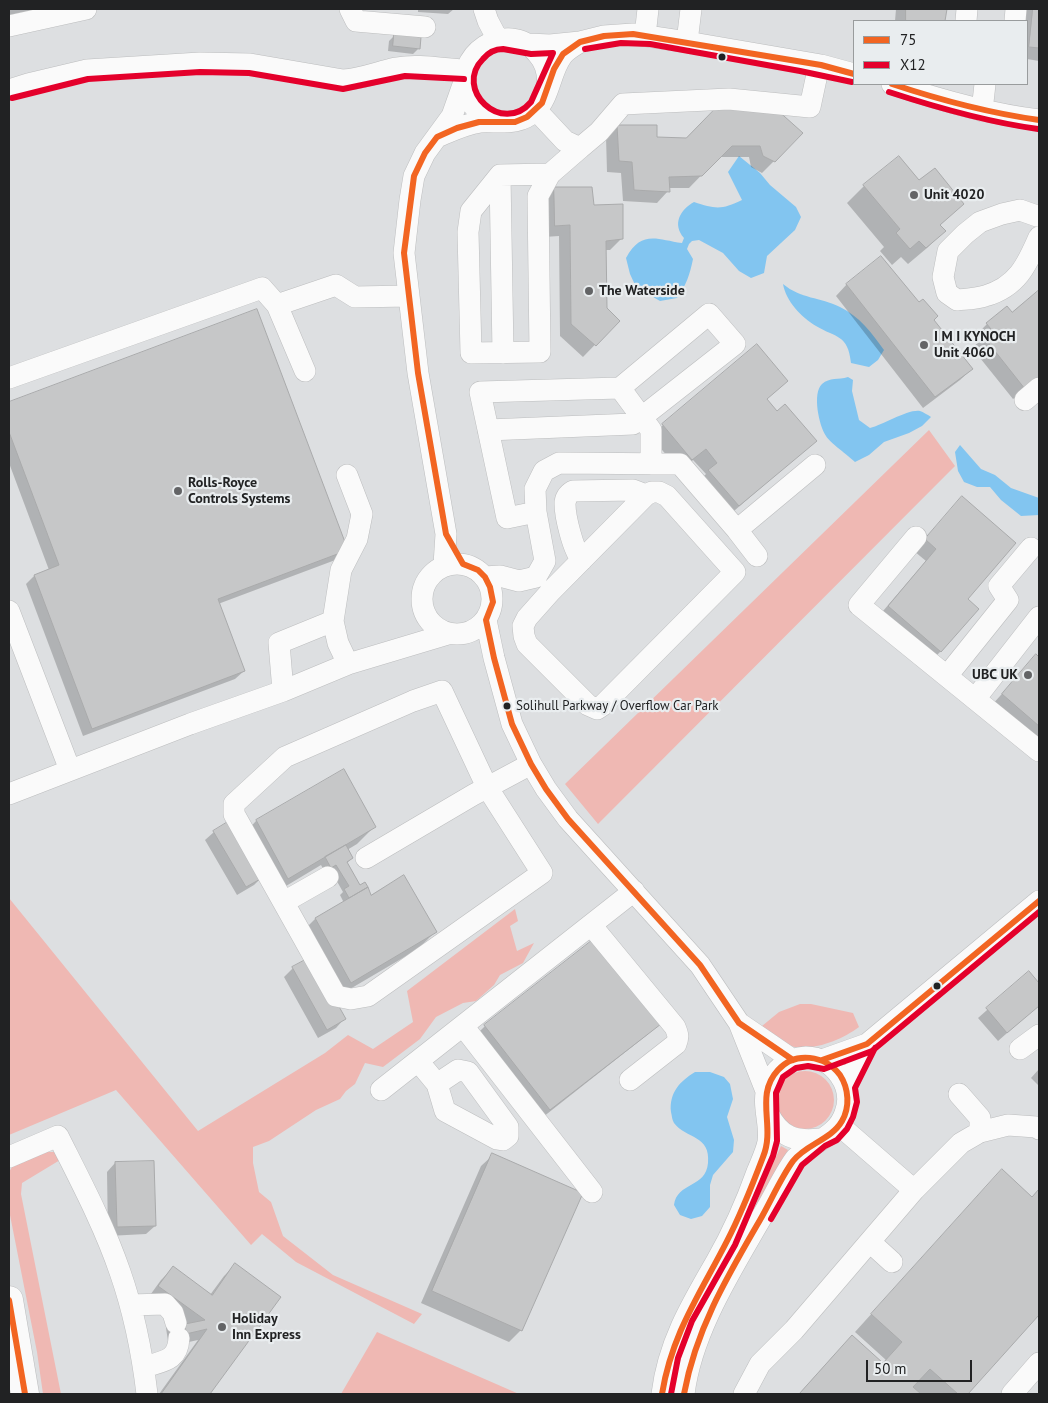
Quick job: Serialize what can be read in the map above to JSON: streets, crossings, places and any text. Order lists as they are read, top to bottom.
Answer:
{
  "places": [
    "Unit 4020",
    "The Waterside",
    "I M I KYNOCH Unit 4060",
    "Rolls-Royce Controls Systems",
    "UBC UK",
    "Solihull Parkway / Overflow Car Park",
    "Holiday Inn Express"
  ],
  "lines": ["transit line 75", "transit line X12"],
  "legend": ["75", "X12"],
  "scale_bar": "50 m"
}
